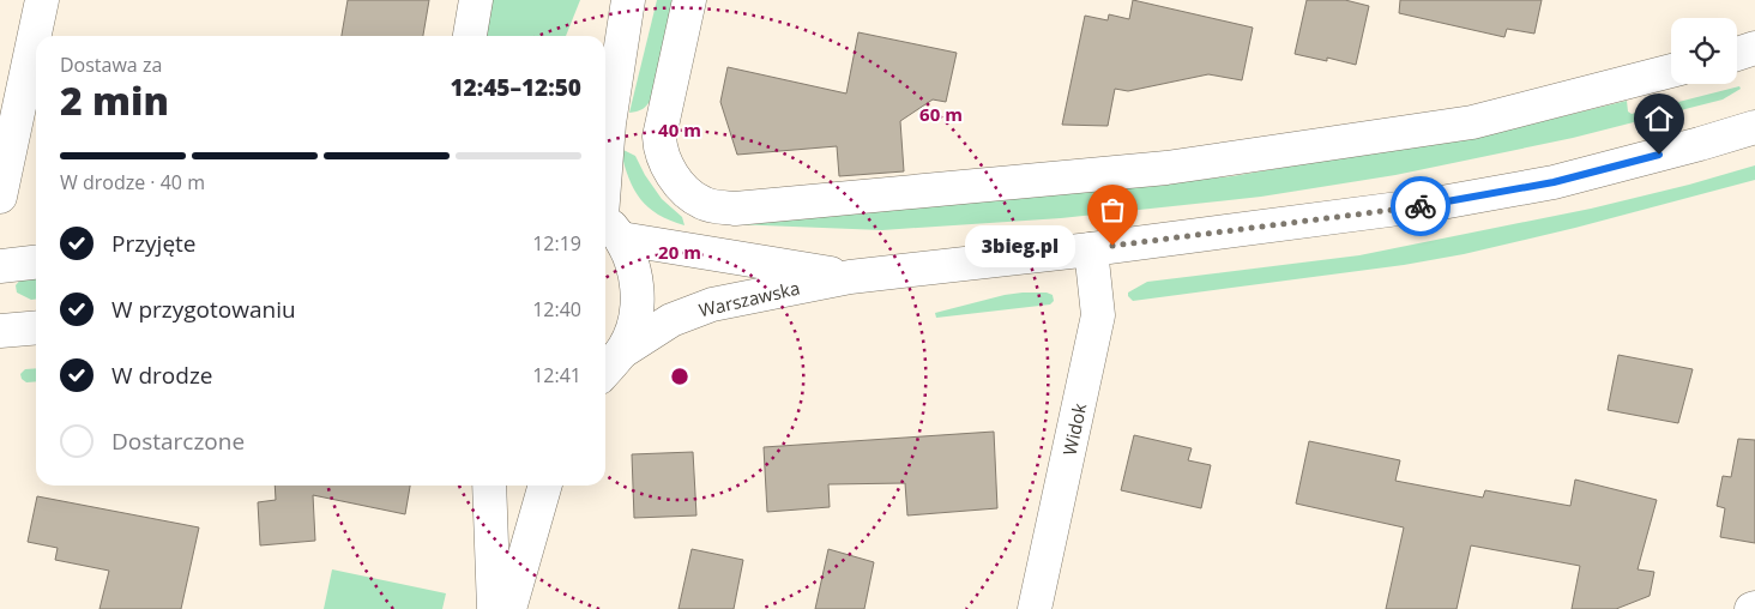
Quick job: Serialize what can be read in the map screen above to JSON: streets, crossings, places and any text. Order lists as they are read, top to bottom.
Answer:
{
  "streets": {
    "main road": ["Warszawska", "Widok"]
  },
  "crossings": [
    ["Warszawska", "Widok"]
  ],
  "places": ["3bieg.pl"],
  "page": {
    "heading": ["2 min", "Dostawa za", "12:45–12:50"],
    "bar": "W drodze · 40 m",
    "list": [
      ["Przyjęte", "12:19"],
      ["W przygotowaniu", "12:40"],
      ["W drodze", "12:41"],
      "Dostarczone"
    ],
    "bubble": "3bieg.pl"
  },
  "rings": ["60 m", "40 m", "20 m"]
}
